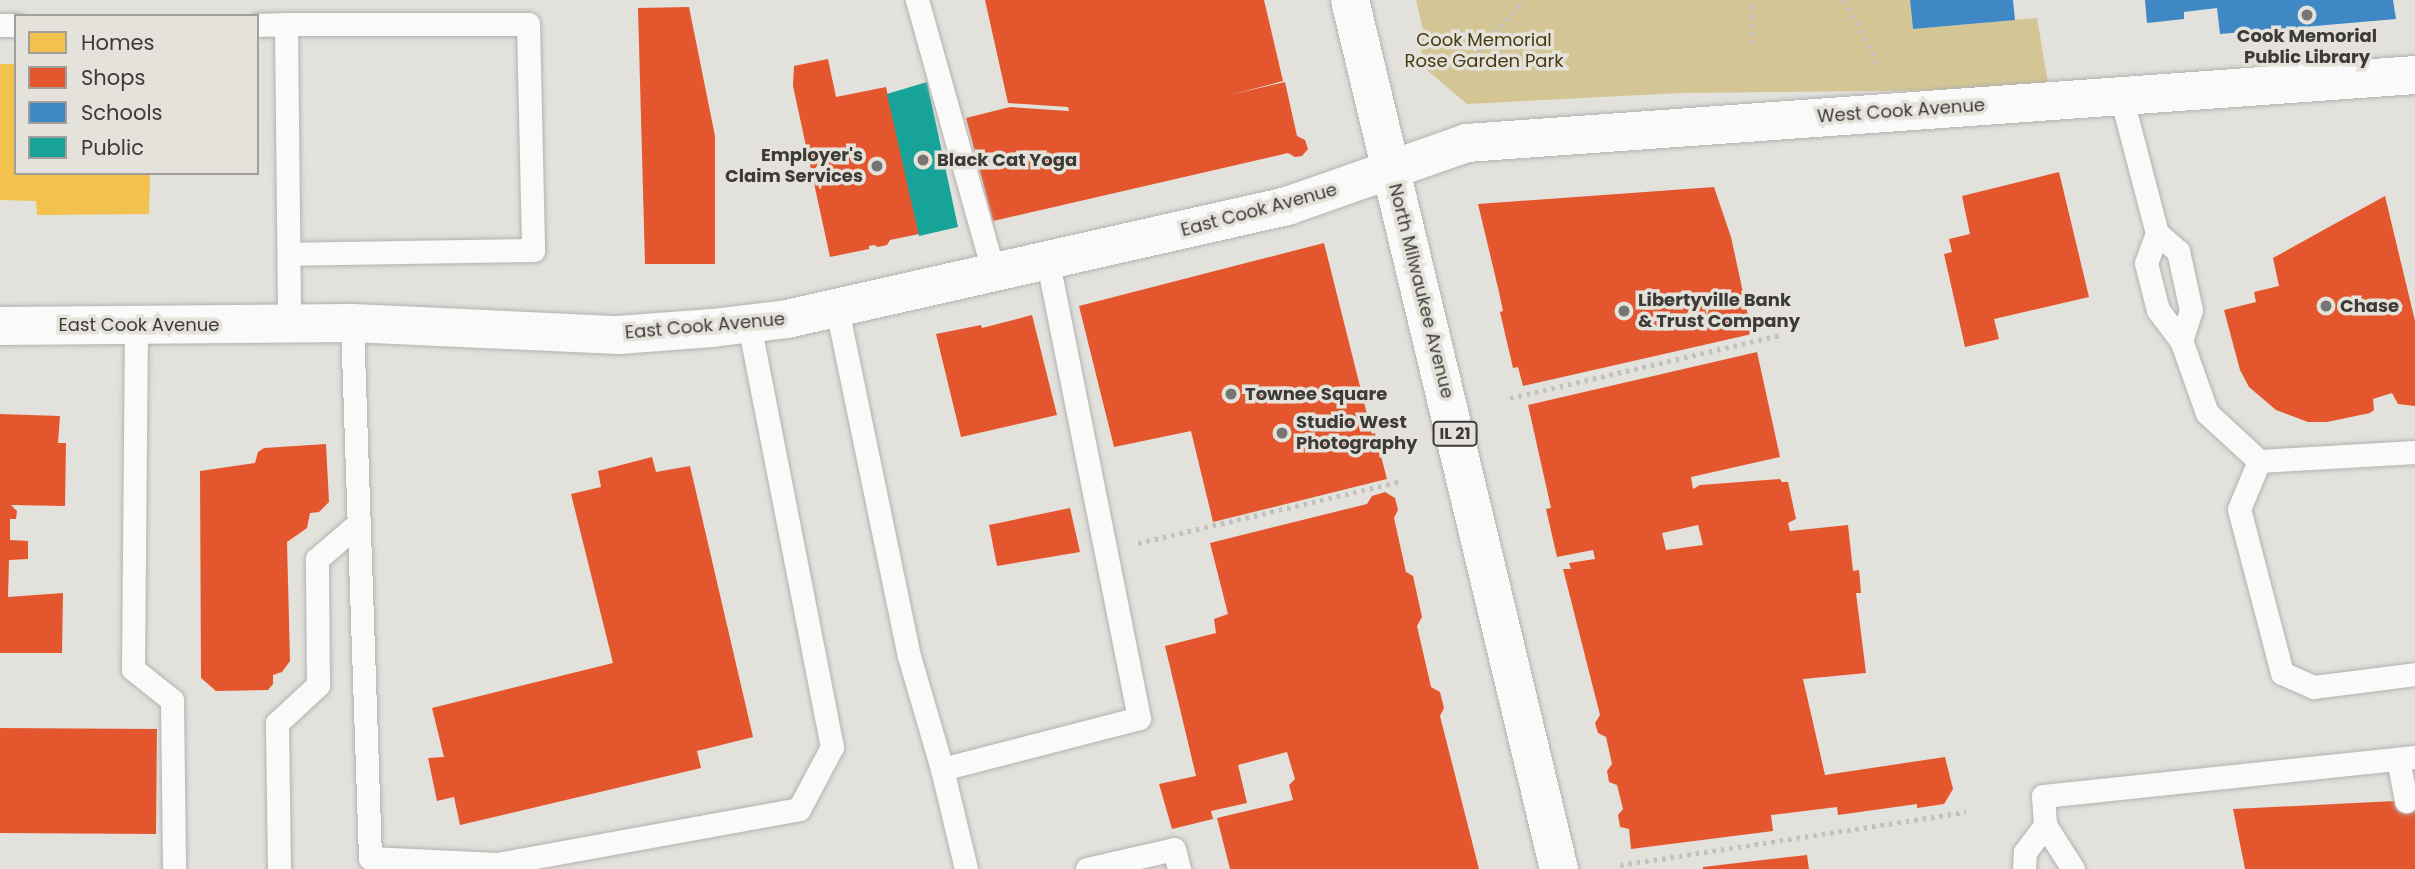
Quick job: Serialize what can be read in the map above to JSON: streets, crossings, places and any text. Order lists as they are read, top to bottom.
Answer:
{
  "streets": {
    "street": [
      "West Cook Avenue",
      "East Cook Avenue",
      "North Milwaukee Avenue",
      "IL 21"
    ]
  },
  "crossings": [
    ["West Cook Avenue", "East Cook Avenue"],
    ["West Cook Avenue", "North Milwaukee Avenue"],
    ["East Cook Avenue", "North Milwaukee Avenue"]
  ],
  "parks": ["Cook Memorial Rose Garden Park"],
  "places": [
    "Cook Memorial Public Library",
    "Black Cat Yoga",
    "Employer's Claim Services",
    "Chase",
    "Libertyville Bank & Trust Company",
    "Townee Square",
    "Studio West Photography"
  ],
  "legend": [
    "Homes",
    "Shops",
    "Schools",
    "Public"
  ]
}
